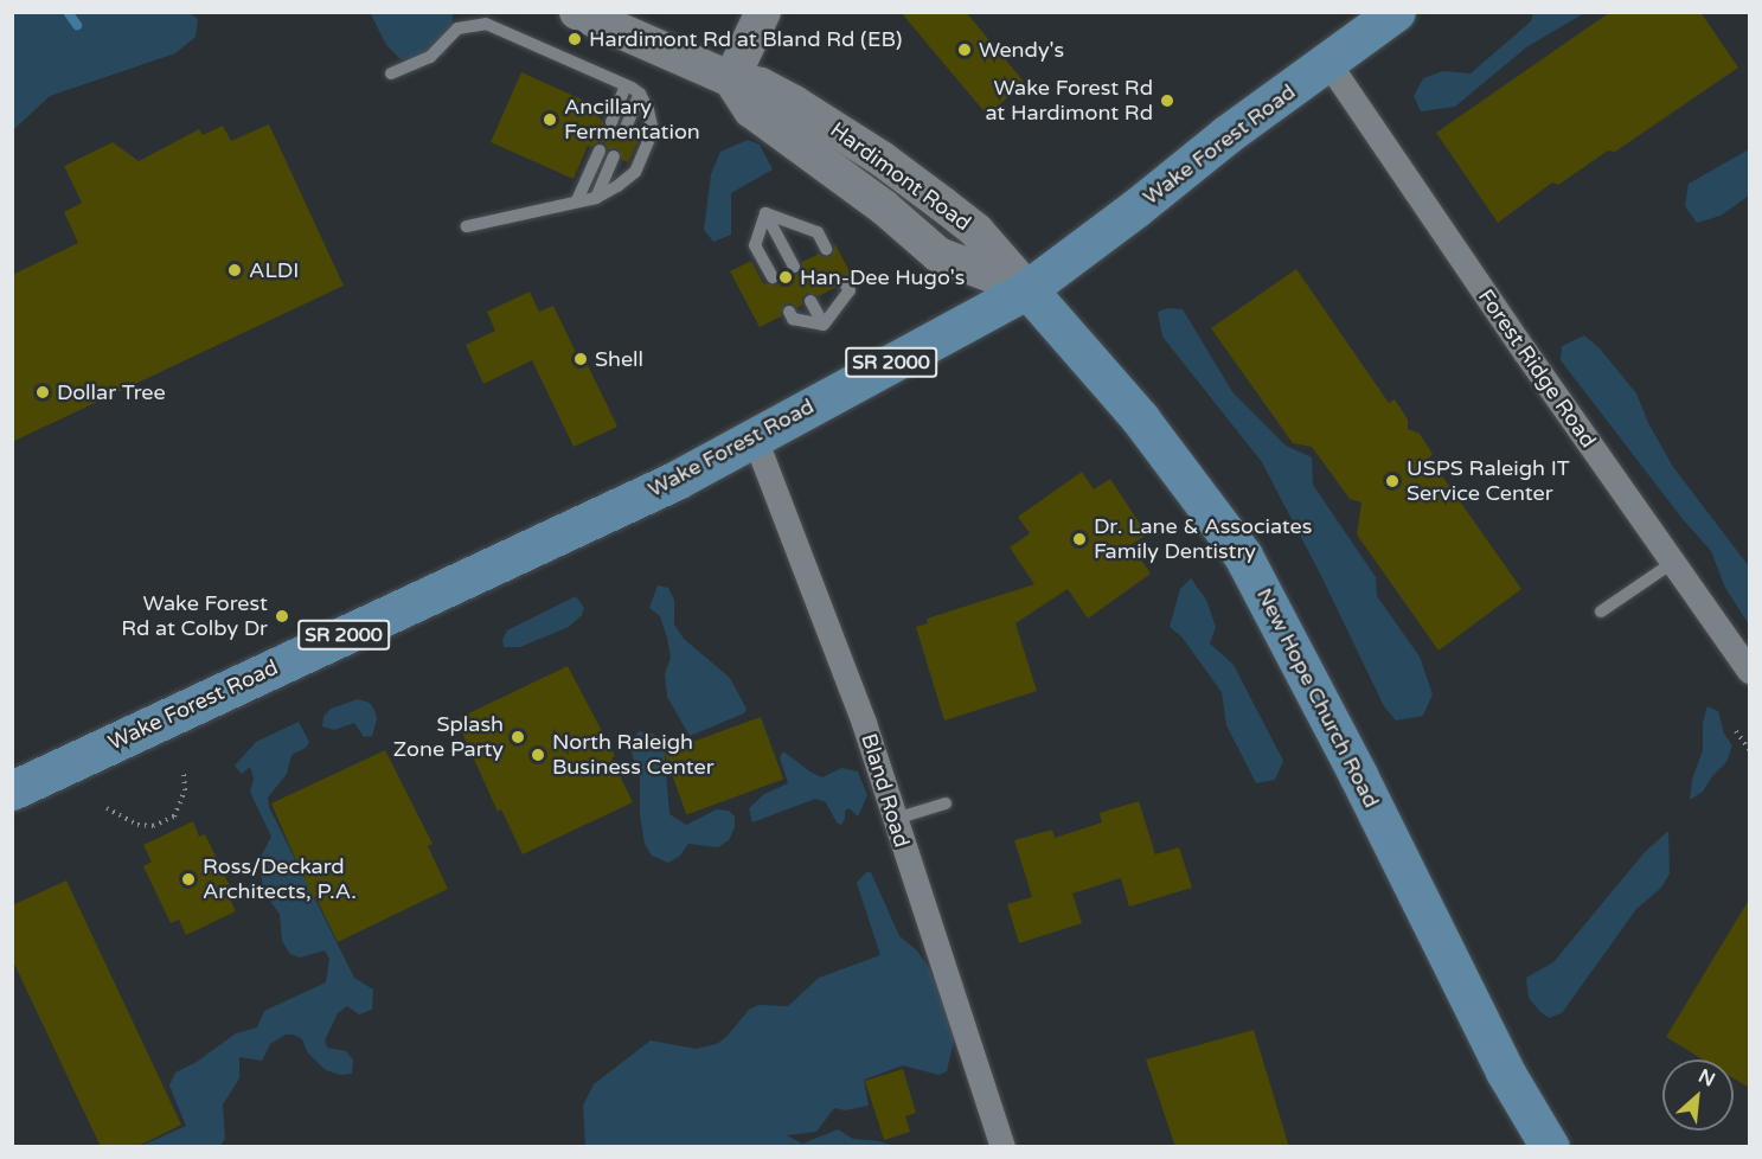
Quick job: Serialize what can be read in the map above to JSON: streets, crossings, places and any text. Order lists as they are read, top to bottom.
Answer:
{
  "streets": {
    "main road": ["Wake Forest Road", "SR 2000", "New Hope Church Road"],
    "street": ["Hardimont Road", "Forest Ridge Road", "Bland Road"]
  },
  "crossings": [
    ["Wake Forest Road", "Hardimont Road"],
    ["Wake Forest Road", "Forest Ridge Road"],
    ["Wake Forest Road", "New Hope Church Road"],
    ["Wake Forest Road", "Bland Road"],
    ["Hardimont Road", "New Hope Church Road"]
  ],
  "places": [
    "Hardimont Rd at Bland Rd (EB)",
    "Wendy's",
    "Wake Forest Rd at Hardimont Rd",
    "Ancillary Fermentation",
    "ALDI",
    "Han-Dee Hugo's",
    "Shell",
    "Dollar Tree",
    "USPS Raleigh IT Service Center",
    "Dr. Lane & Associates Family Dentistry",
    "Wake Forest Rd at Colby Dr",
    "Splash Zone Party",
    "North Raleigh Business Center",
    "Ross/Deckard Architects, P.A."
  ],
  "north": "top right"
}
